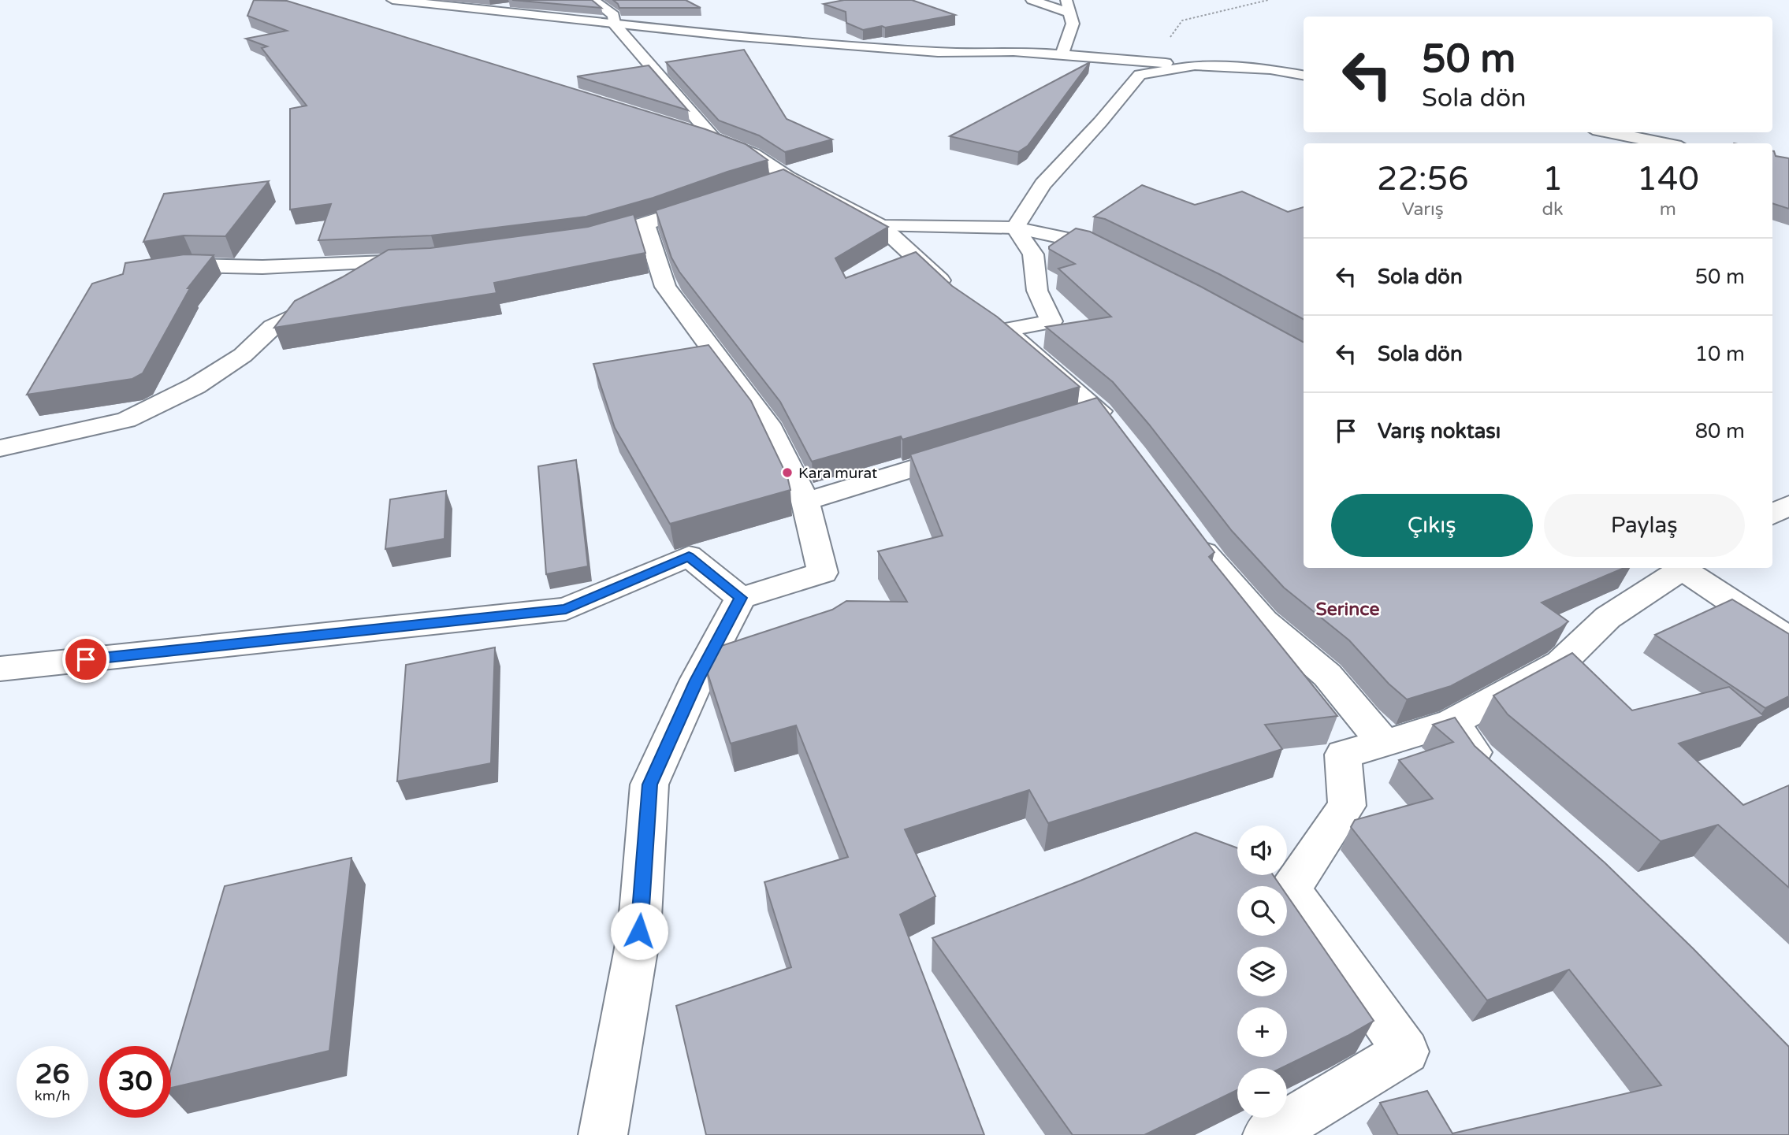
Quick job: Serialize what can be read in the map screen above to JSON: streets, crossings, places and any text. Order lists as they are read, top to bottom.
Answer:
{
  "districts": ["Serince"],
  "places": ["Kara murat"],
  "page": {
    "turn": ["50 m", "Sola dön"],
    "eta": [
      "22:56",
      "Varış",
      "1",
      "dk",
      "140",
      "m"
    ],
    "list": [
      {
        "name": "Sola dön",
        "value": "50 m"
      },
      {
        "name": "Sola dön",
        "value": "10 m"
      },
      {
        "name": "Varış noktası",
        "value": "80 m"
      }
    ],
    "buttons": ["Çıkış", "Paylaş"],
    "map_buttons": ["+", "−"],
    "speed": "26 km/h",
    "limit": "30"
  }
}
